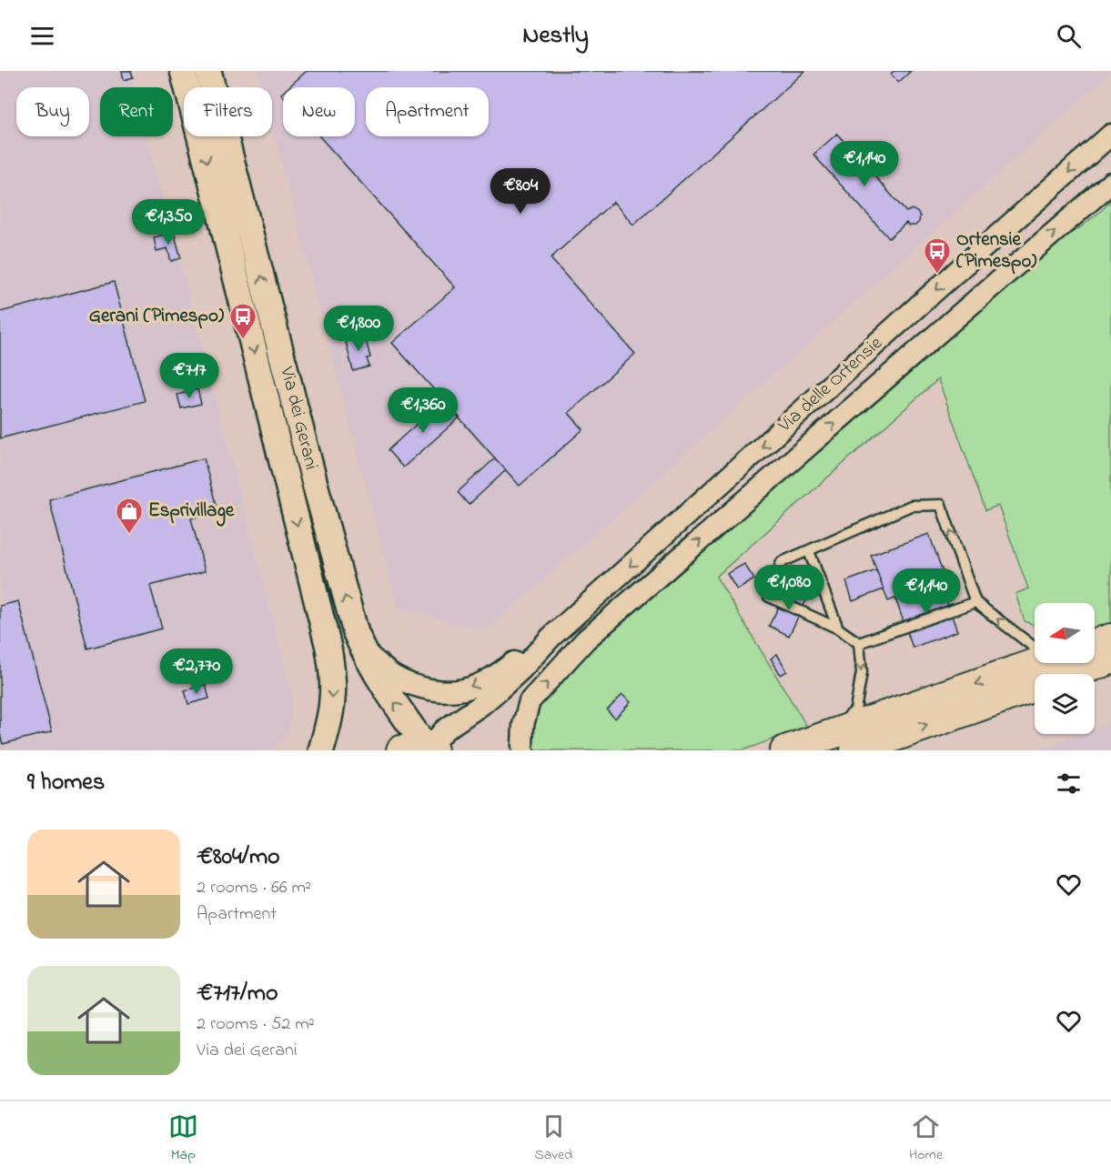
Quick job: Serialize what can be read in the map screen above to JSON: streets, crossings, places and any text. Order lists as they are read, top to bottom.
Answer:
{
  "streets": {
    "street": ["Via delle Ortensie", "Via dei Gerani"]
  },
  "places": {
    "bus stop": ["Ortensie (Pimespo)", "Gerani (Pimespo)"],
    "shop": ["Esprivillage"]
  },
  "north": "left",
  "page": {
    "header": "Nestly",
    "chip": [
      "Buy",
      "Rent",
      "Filters",
      "New",
      "Apartment"
    ],
    "price": [
      "€1,140",
      "€804",
      "€1,350",
      "€1,800",
      "€717",
      "€1,360",
      "€1,080",
      "€1,140",
      "€2,770"
    ],
    "heading": "9 homes",
    "list": [
      {
        "name": "€804/mo",
        "note": "2 rooms · 66 m² · Apartment"
      },
      {
        "name": "€717/mo",
        "note": "2 rooms · 52 m² · Via dei Gerani"
      }
    ],
    "tabs": ["Map", "Saved", "Home"]
  }
}
